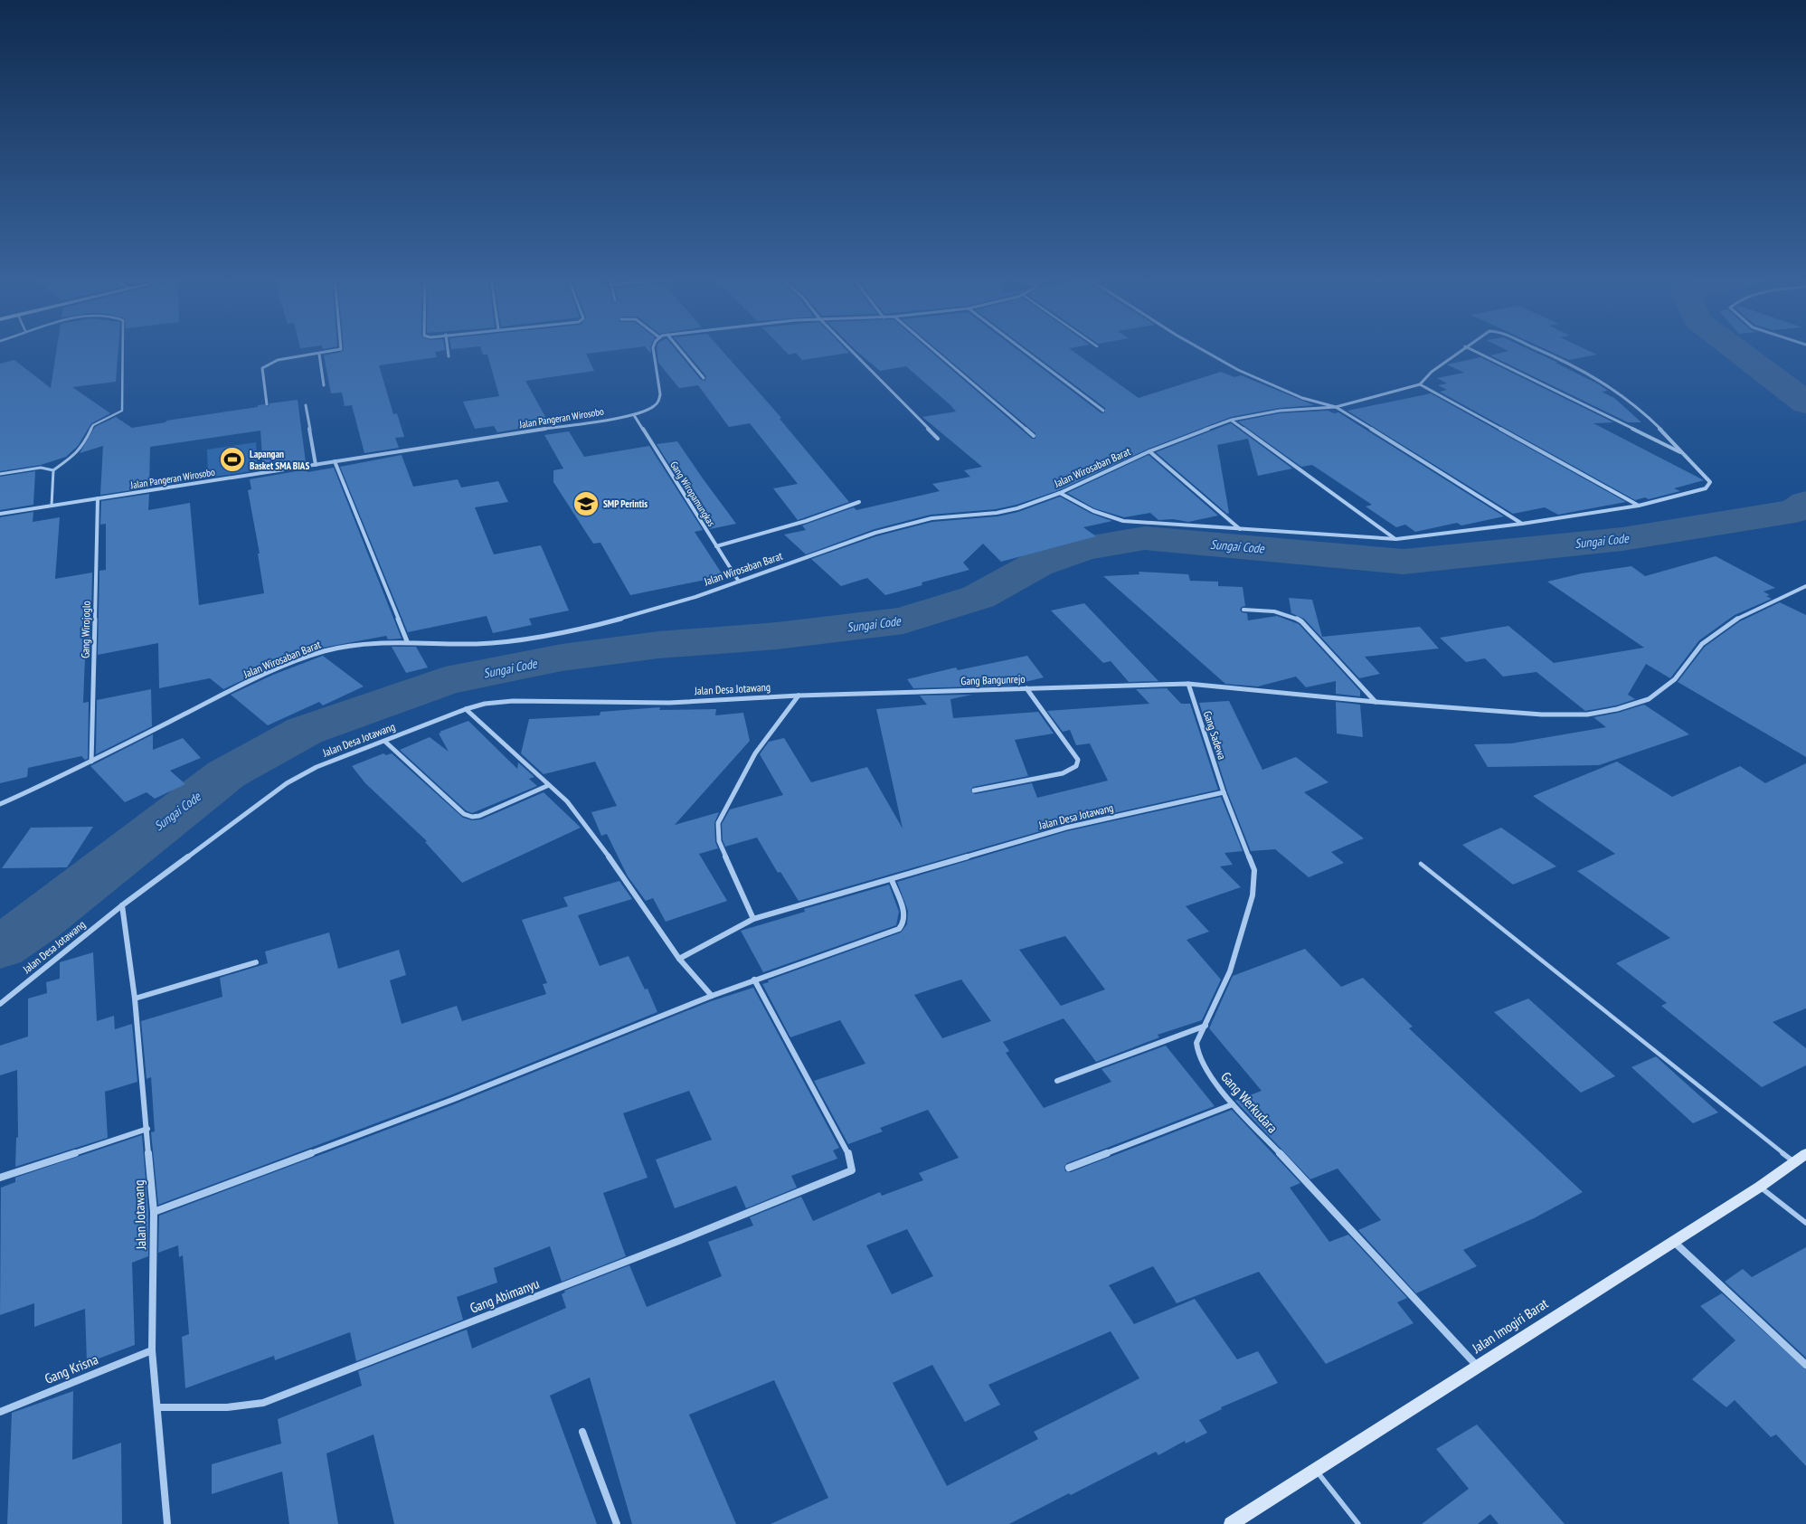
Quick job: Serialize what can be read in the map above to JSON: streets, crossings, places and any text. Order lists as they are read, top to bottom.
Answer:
{
  "streets": {
    "main road": ["Jalan Imogiri Barat"],
    "street": [
      "Jalan Pangeran Wirosobo",
      "Jalan Wirosaban Barat",
      "Gang Wiropamungkas",
      "Gang Wirojoglo",
      "Gang Bangunrejo",
      "Jalan Desa Jotawang",
      "Gang Sadewa",
      "Gang Werkudara",
      "Jalan Jotawang",
      "Gang Abimanyu",
      "Gang Krisna"
    ]
  },
  "crossings": [
    ["Jalan Pangeran Wirosobo", "Gang Wiropamungkas"],
    ["Jalan Pangeran Wirosobo", "Gang Wirojoglo"],
    ["Jalan Wirosaban Barat", "Gang Wiropamungkas"],
    ["Jalan Wirosaban Barat", "Gang Wirojoglo"],
    ["Gang Bangunrejo", "Jalan Desa Jotawang"],
    ["Gang Bangunrejo", "Gang Sadewa"],
    ["Jalan Desa Jotawang", "Gang Sadewa"],
    ["Jalan Desa Jotawang", "Gang Werkudara"],
    ["Jalan Desa Jotawang", "Jalan Jotawang"],
    ["Gang Sadewa", "Gang Werkudara"],
    ["Gang Werkudara", "Jalan Imogiri Barat"],
    ["Jalan Jotawang", "Gang Abimanyu"],
    ["Jalan Jotawang", "Gang Krisna"]
  ],
  "water": ["Sungai Code"],
  "places": {
    "sports": ["Lapangan Basket SMA BIAS"],
    "school or university": ["SMP Perintis"]
  }
}
